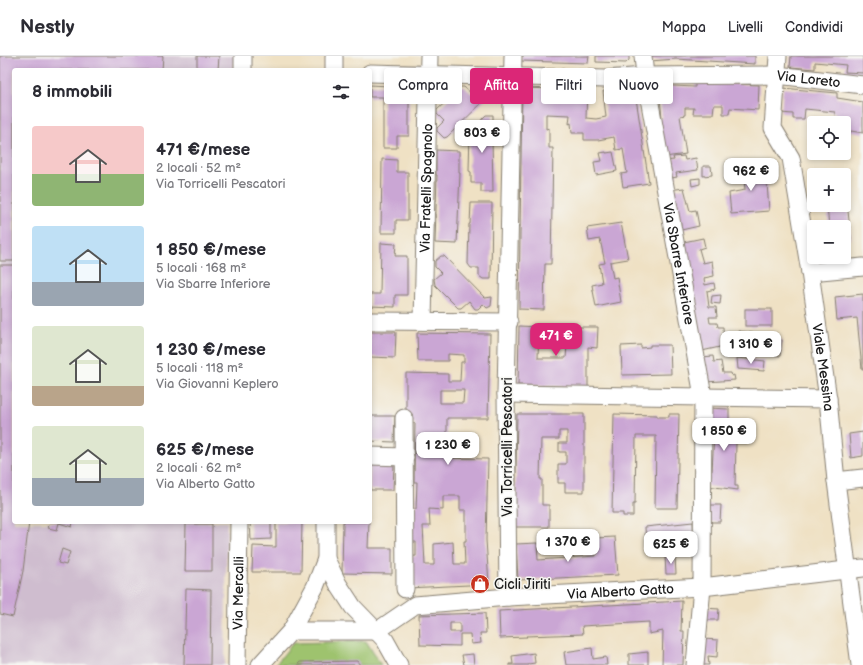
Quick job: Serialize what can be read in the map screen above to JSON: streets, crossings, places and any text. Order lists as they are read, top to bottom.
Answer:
{
  "streets": {
    "street": [
      "Via Loreto",
      "Via Fratelli Spagnolo",
      "Via Sbarre Inferiore",
      "Viale Messina",
      "Via Torricelli Pescatori",
      "Via Alberto Gatto",
      "Via Mercalli"
    ]
  },
  "crossings": [
    ["Via Loreto", "Viale Messina"],
    ["Via Sbarre Inferiore", "Via Alberto Gatto"],
    ["Viale Messina", "Via Alberto Gatto"],
    ["Via Torricelli Pescatori", "Via Alberto Gatto"]
  ],
  "places": {
    "shop": ["Cicli Jiriti"]
  },
  "page": {
    "header": "Nestly",
    "nav": ["Mappa", "Livelli", "Condividi"],
    "chip": [
      "Compra",
      "Affitta",
      "Filtri",
      "Nuovo"
    ],
    "heading": "8 immobili",
    "map_buttons": ["+", "−"],
    "list": [
      {
        "name": "471 €/mese",
        "note": "2 locali · 52 m² · Via Torricelli Pescatori"
      },
      {
        "name": "1 850 €/mese",
        "note": "5 locali · 168 m² · Via Sbarre Inferiore"
      },
      {
        "name": "1 230 €/mese",
        "note": "5 locali · 118 m² · Via Giovanni Keplero"
      },
      {
        "name": "625 €/mese",
        "note": "2 locali · 62 m² · Via Alberto Gatto"
      }
    ],
    "price": [
      "803 €",
      "962 €",
      "471 €",
      "1 310 €",
      "1 850 €",
      "1 230 €",
      "1 370 €",
      "625 €"
    ]
  }
}
